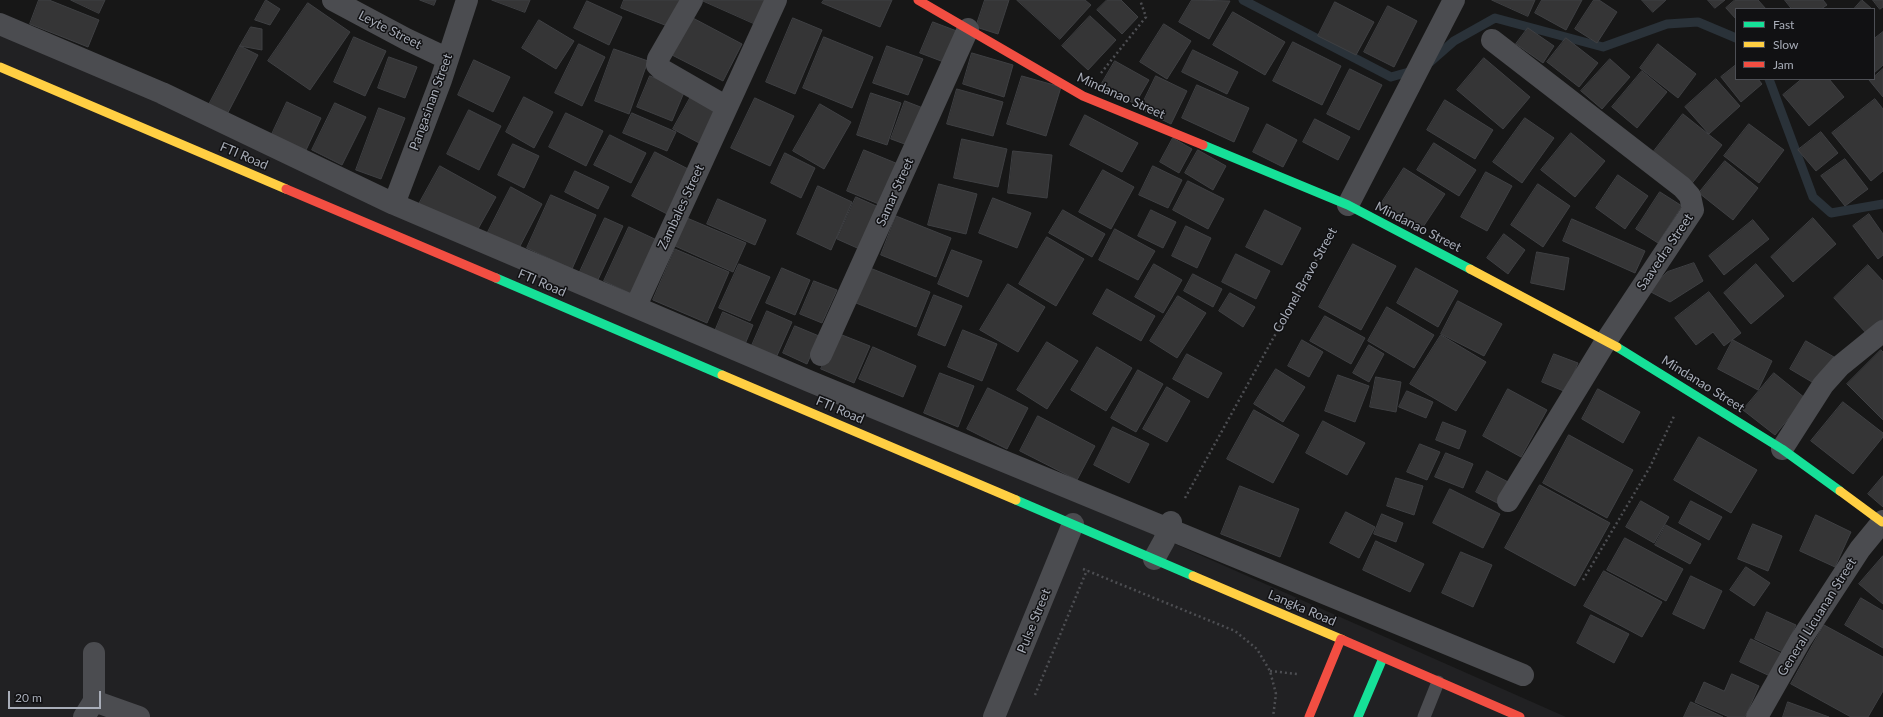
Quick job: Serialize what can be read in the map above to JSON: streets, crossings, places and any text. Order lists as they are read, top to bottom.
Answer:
{
  "streets": {
    "street": [
      "Leyte Street",
      "Mindanao Street",
      "Pangasinan Street",
      "FTI Road",
      "Samar Street",
      "Zambales Street",
      "Saavedra Street",
      "Langka Road",
      "General Licuanan Street",
      "Pulse Street"
    ],
    "path": ["Colonel Bravo Street"]
  },
  "crossings": [
    ["Leyte Street", "Pangasinan Street"],
    ["Mindanao Street", "Samar Street"],
    ["Mindanao Street", "Saavedra Street"],
    ["Mindanao Street", "Colonel Bravo Street"],
    ["Mindanao Street", "General Licuanan Street"],
    ["FTI Road", "Langka Road"],
    ["FTI Road", "Pulse Street"],
    ["Langka Road", "Pulse Street"]
  ],
  "legend": ["Fast", "Slow", "Jam"],
  "scale_bar": "20 m"
}
